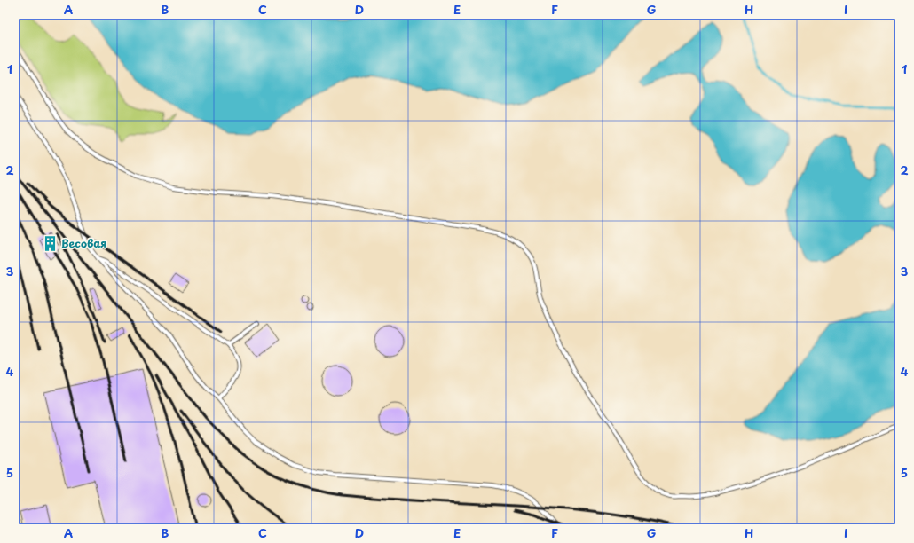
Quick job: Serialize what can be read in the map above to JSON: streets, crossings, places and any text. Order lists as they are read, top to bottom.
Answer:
{
  "places": {
    "building": ["Весовая"]
  },
  "grid": {
    "columns": [
      "A",
      "B",
      "C",
      "D",
      "E",
      "F",
      "G",
      "H",
      "I"
    ],
    "rows": [
      "1",
      "2",
      "3",
      "4",
      "5"
    ]
  }
}
